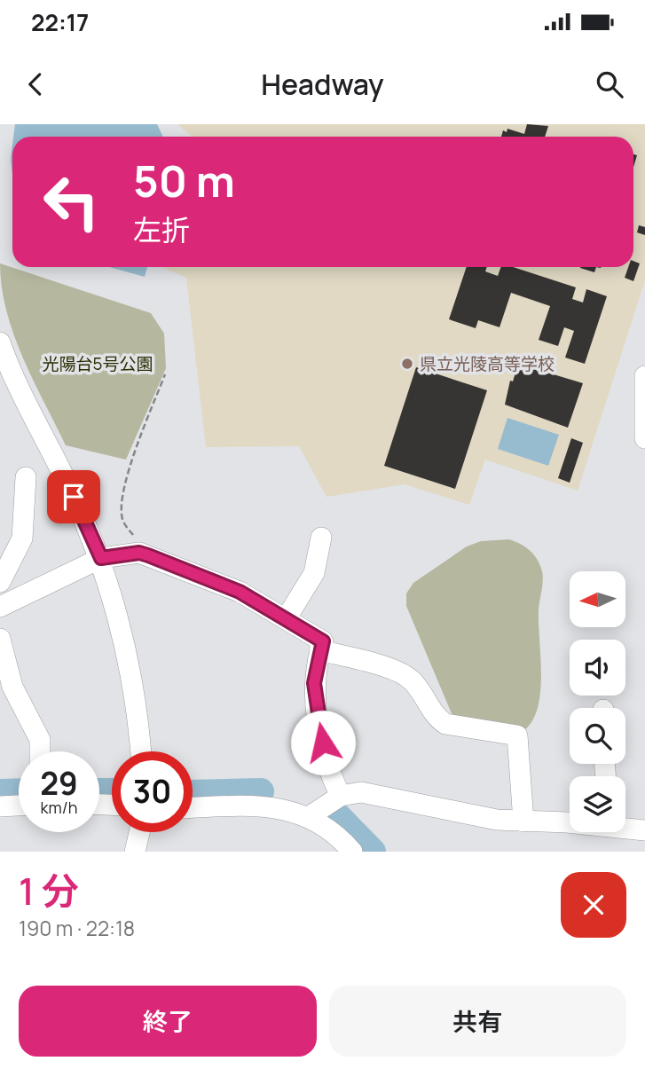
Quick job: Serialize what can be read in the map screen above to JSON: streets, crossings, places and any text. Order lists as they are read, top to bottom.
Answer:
{
  "parks": ["光陽台5号公園"],
  "places": ["県立光陵高等学校"],
  "north": "left",
  "page": {
    "status": "22:17",
    "header": "Headway",
    "turn": ["50 m", "左折"],
    "speed": "29 km/h",
    "limit": "30",
    "heading": ["1 分", "190 m · 22:18"],
    "buttons": ["終了", "共有"]
  }
}
